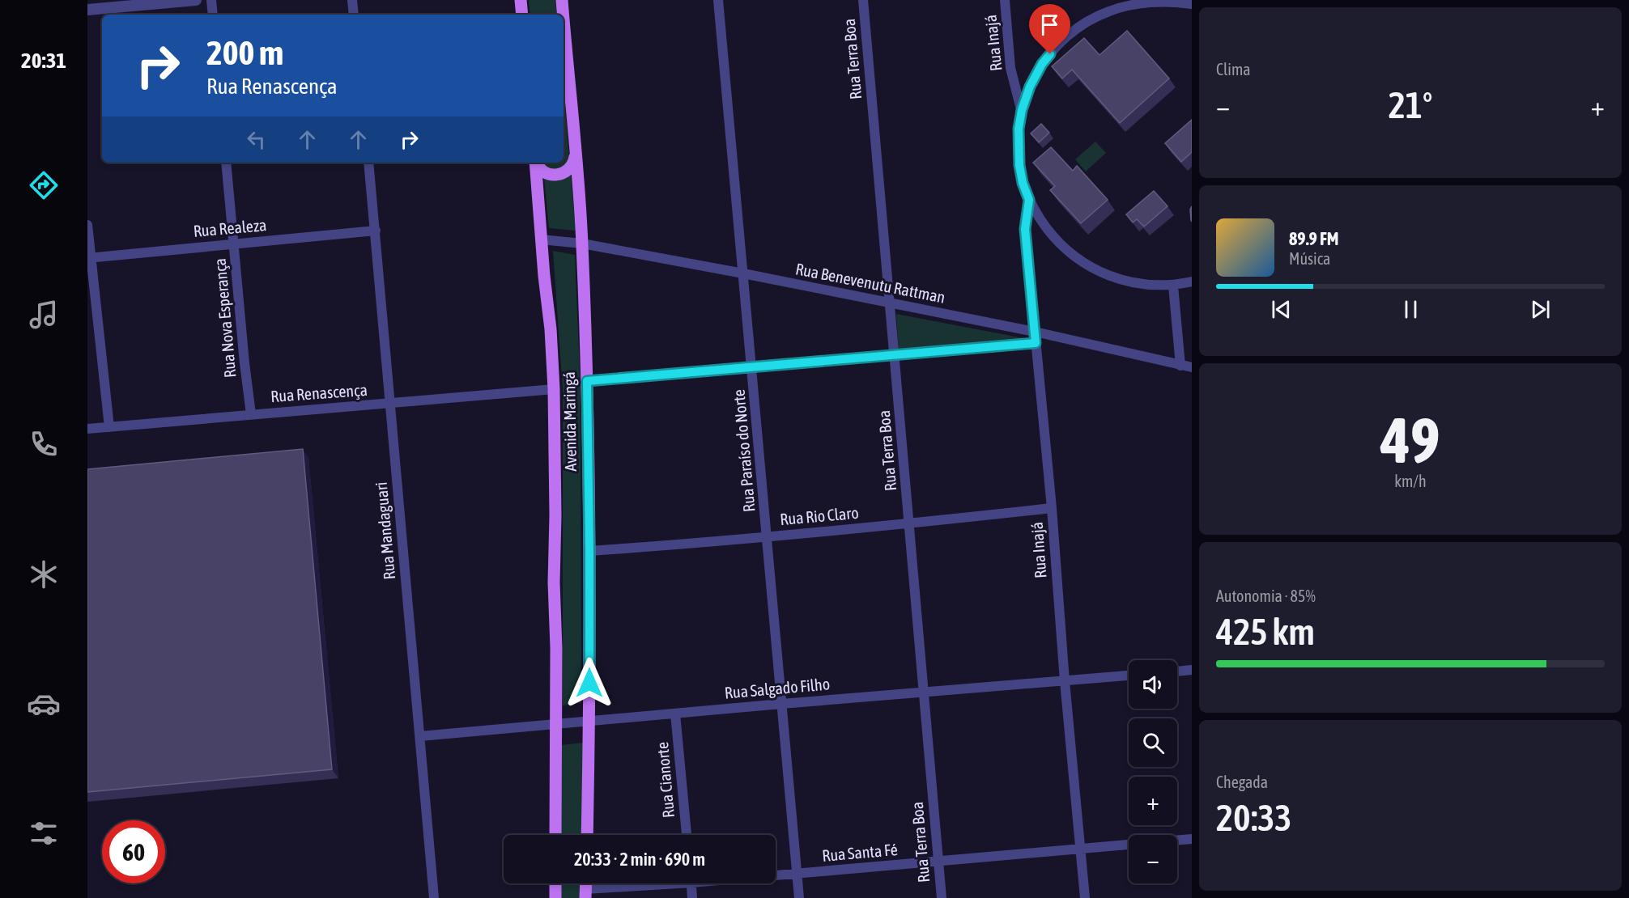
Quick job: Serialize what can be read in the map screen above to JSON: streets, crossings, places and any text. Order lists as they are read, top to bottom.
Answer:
{
  "streets": {
    "main road": ["Avenida Maringá"],
    "street": [
      "Rua Inajá",
      "Rua Terra Boa",
      "Rua Realeza",
      "Rua Benevenutu Rattman",
      "Rua Nova Esperança",
      "Rua Renascença",
      "Rua Paraíso do Norte",
      "Rua Rio Claro",
      "Rua Mandaguari",
      "Rua Salgado Filho",
      "Rua Cianorte",
      "Rua Santa Fé"
    ]
  },
  "crossings": [
    ["Rua Inajá", "Rua Benevenutu Rattman"],
    ["Rua Inajá", "Rua Rio Claro"],
    ["Rua Inajá", "Rua Salgado Filho"],
    ["Rua Inajá", "Rua Santa Fé"],
    ["Rua Terra Boa", "Rua Benevenutu Rattman"],
    ["Rua Terra Boa", "Rua Rio Claro"],
    ["Rua Terra Boa", "Rua Salgado Filho"],
    ["Rua Terra Boa", "Rua Santa Fé"],
    ["Rua Realeza", "Rua Nova Esperança"],
    ["Rua Realeza", "Rua Mandaguari"],
    ["Rua Benevenutu Rattman", "Avenida Maringá"],
    ["Rua Benevenutu Rattman", "Rua Paraíso do Norte"],
    ["Rua Nova Esperança", "Rua Renascença"],
    ["Rua Renascença", "Avenida Maringá"],
    ["Rua Renascença", "Rua Mandaguari"],
    ["Avenida Maringá", "Rua Rio Claro"],
    ["Avenida Maringá", "Rua Salgado Filho"],
    ["Rua Paraíso do Norte", "Rua Rio Claro"],
    ["Rua Paraíso do Norte", "Rua Salgado Filho"],
    ["Rua Paraíso do Norte", "Rua Santa Fé"],
    ["Rua Mandaguari", "Rua Salgado Filho"],
    ["Rua Salgado Filho", "Rua Cianorte"]
  ],
  "page": {
    "tabs": "20:31",
    "tile": [
      "Clima",
      ["49", "km/h"],
      ["Autonomia · 85%", "425 km"],
      ["Chegada", "20:33"]
    ],
    "turn": ["200 m", "Rua Renascença"],
    "heat": ["−", "21°", "+"],
    "song": ["89.9 FM", "Música"],
    "map_buttons": ["+", "−"],
    "limit": "60",
    "trip": "20:33 · 2 min · 690 m"
  }
}
